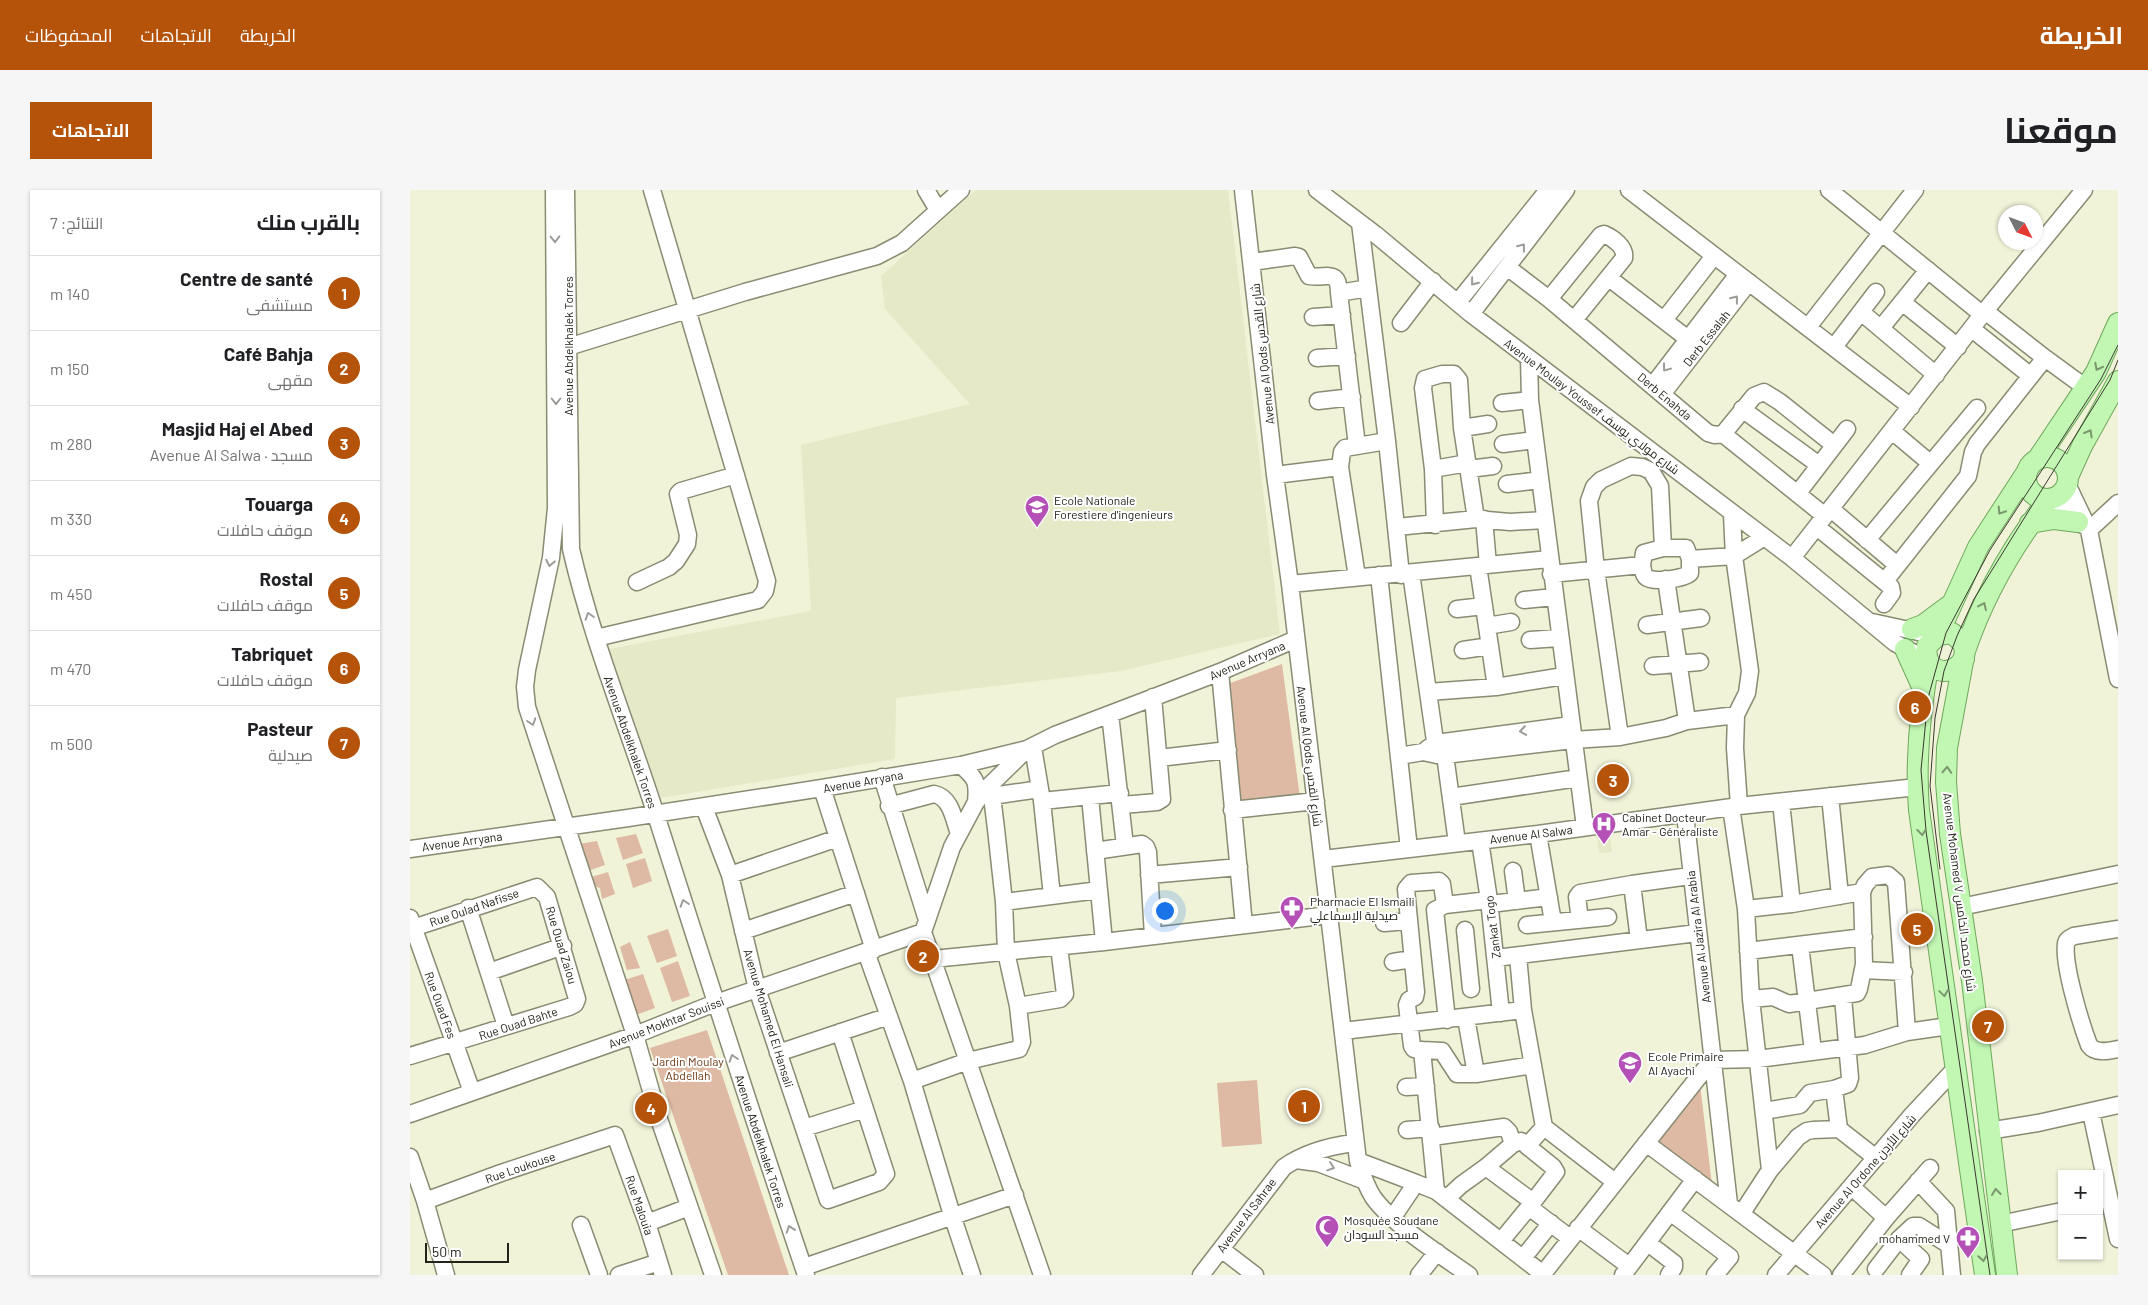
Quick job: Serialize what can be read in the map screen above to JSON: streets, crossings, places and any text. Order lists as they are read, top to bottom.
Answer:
{
  "streets": {
    "main road": ["Avenue Mohamed V شارع محمد الخامس"],
    "street": [
      "Derb Essalah",
      "Avenue Abdelkhalek Torres",
      "Avenue Al Qods شارع القدس",
      "Derb Enahda",
      "Avenue Moulay Youssef شارع مولاي يوسف",
      "Avenue Arryana",
      "Avenue Al Salwa",
      "Rue Oulad Nafisse",
      "Zankat Togo",
      "Avenue Al Jazira Al Arabia",
      "Rue Ouad Zaiou",
      "Rue Ouad Fes",
      "Avenue Mohamed El Hansali",
      "Avenue Mokhtar Souissi",
      "Rue Ouad Bahte",
      "Rue Loukouse",
      "Avenue Al Ordone شارع الأردن",
      "Rue Malouia",
      "Avenue Al Sahrae"
    ]
  },
  "crossings": [
    ["Derb Essalah", "Derb Enahda"],
    ["Avenue Abdelkhalek Torres", "Avenue Arryana"],
    ["Avenue Abdelkhalek Torres", "Avenue Mokhtar Souissi"],
    ["Avenue Al Qods شارع القدس", "Avenue Arryana"],
    ["Avenue Al Qods شارع القدس", "Avenue Al Salwa"],
    ["Avenue Al Qods شارع القدس", "Avenue Al Sahrae"],
    ["Avenue Moulay Youssef شارع مولاي يوسف", "Avenue Mohamed V شارع محمد الخامس"],
    ["Avenue Arryana", "Avenue Mohamed El Hansali"],
    ["Avenue Al Salwa", "Zankat Togo"],
    ["Avenue Al Salwa", "Avenue Al Jazira Al Arabia"],
    ["Rue Oulad Nafisse", "Rue Ouad Zaiou"],
    ["Rue Oulad Nafisse", "Rue Ouad Fes"],
    ["Rue Ouad Zaiou", "Rue Ouad Bahte"],
    ["Rue Ouad Fes", "Avenue Mokhtar Souissi"],
    ["Rue Ouad Fes", "Rue Ouad Bahte"],
    ["Avenue Mohamed El Hansali", "Avenue Mokhtar Souissi"],
    ["Rue Loukouse", "Rue Malouia"]
  ],
  "parks": ["Jardin Moulay Abdellah"],
  "places": {
    "school or university": ["Ecole Nationale Forestiere d'ingenieurs", "Ecole Primaire Al Ayachi"],
    "hospital": ["Cabinet Docteur Amar - Généraliste"],
    "pharmacy": ["Pharmacie El Ismaili صيدلية الإسماعلي", "mohammed V"],
    "mosque": ["Mosquée Soudane مسجد السودان"]
  },
  "scale_bar": "50 m",
  "north": "bottom right",
  "page": {
    "header": "الخريطة",
    "nav": ["الخريطة", "الاتجاهات", "المحفوظات"],
    "title": "موقعنا",
    "buttons": "الاتجاهات",
    "heading": ["بالقرب منك", "النتائج: 7"],
    "list": [
      {
        "mark": "1",
        "name": "Centre de santé",
        "note": "مستشفى",
        "value": "140 m"
      },
      {
        "mark": "2",
        "name": "Café Bahja",
        "note": "مقهى",
        "value": "150 m"
      },
      {
        "mark": "3",
        "name": "Masjid Haj el Abed",
        "note": "مسجد · Avenue Al Salwa",
        "value": "280 m"
      },
      {
        "mark": "4",
        "name": "Touarga",
        "note": "موقف حافلات",
        "value": "330 m"
      },
      {
        "mark": "5",
        "name": "Rostal",
        "note": "موقف حافلات",
        "value": "450 m"
      },
      {
        "mark": "6",
        "name": "Tabriquet",
        "note": "موقف حافلات",
        "value": "470 m"
      },
      {
        "mark": "7",
        "name": "Pasteur",
        "note": "صيدلية",
        "value": "500 m"
      }
    ],
    "pins": [
      "6",
      "3",
      "5",
      "2",
      "7",
      "1",
      "4"
    ],
    "map_buttons": ["+", "−"],
    "scale": "50 m"
  }
}
